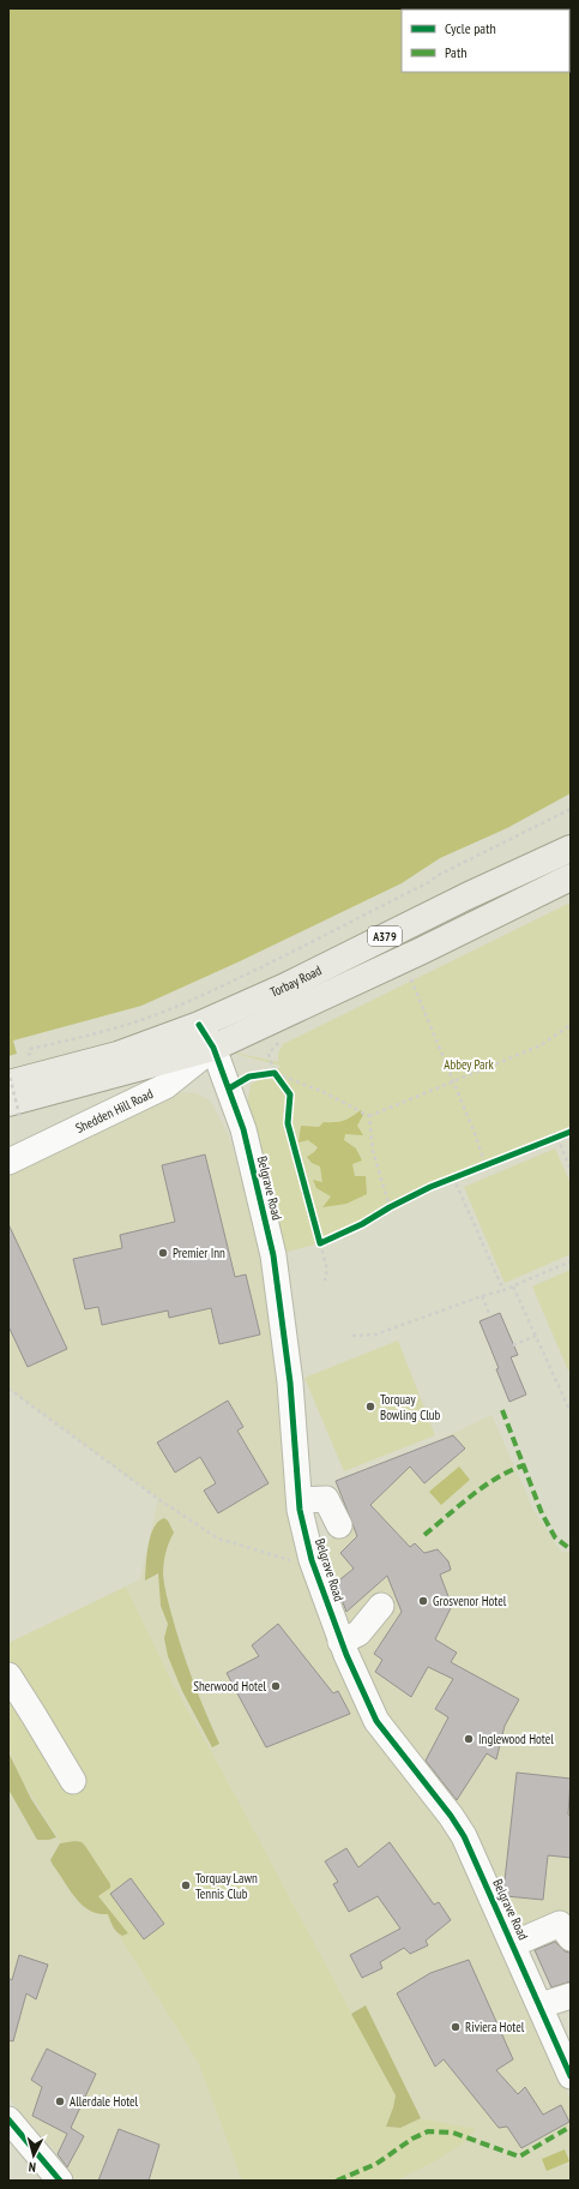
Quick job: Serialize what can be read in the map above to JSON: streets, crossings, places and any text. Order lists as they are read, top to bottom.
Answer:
{
  "streets": {
    "main road": ["A379", "Torbay Road"],
    "street": ["Shedden Hill Road", "Belgrave Road"]
  },
  "crossings": [
    ["Torbay Road", "Shedden Hill Road"],
    ["Torbay Road", "Belgrave Road"],
    ["Shedden Hill Road", "Belgrave Road"]
  ],
  "parks": ["Abbey Park"],
  "places": [
    "Premier Inn",
    "Torquay Bowling Club",
    "Grosvenor Hotel",
    "Sherwood Hotel",
    "Inglewood Hotel",
    "Torquay Lawn Tennis Club",
    "Riviera Hotel",
    "Allerdale Hotel"
  ],
  "legend": ["Cycle path", "Path"],
  "north": "bottom"
}
